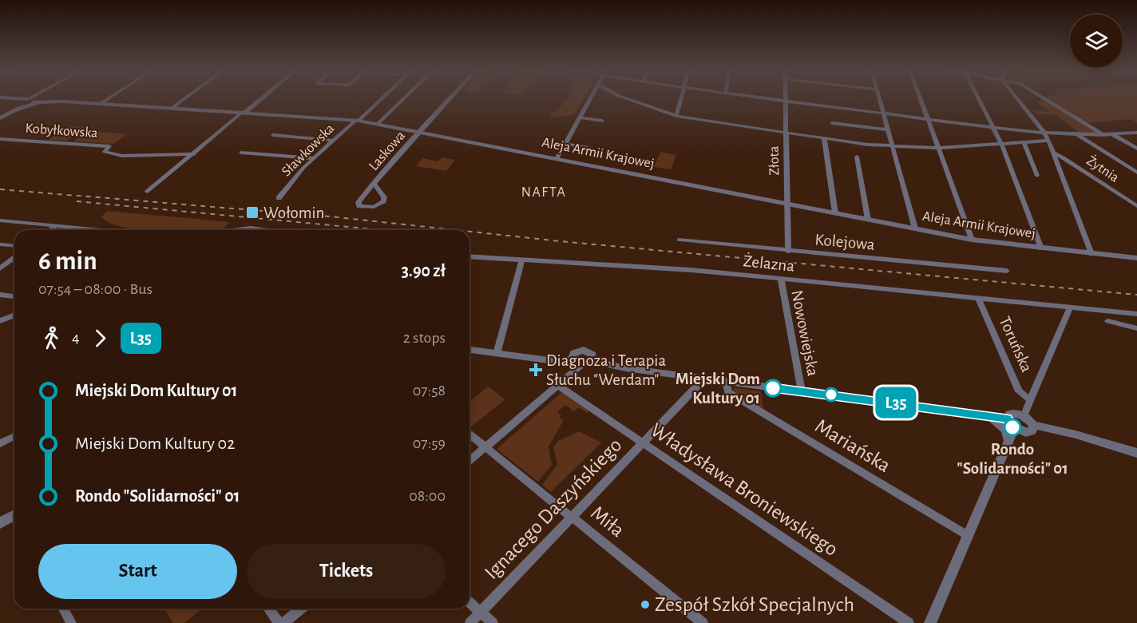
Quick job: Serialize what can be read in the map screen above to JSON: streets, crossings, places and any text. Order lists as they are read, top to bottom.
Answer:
{
  "streets": {
    "street": [
      "Kobyłkowska",
      "Sławkowska",
      "Laskowa",
      "Aleja Armii Krajowej",
      "Złota",
      "Żytnia",
      "Kolejowa",
      "Żelazna",
      "Nowowiejska",
      "Toruńska",
      "Mariańska",
      "Władysława Broniewskiego",
      "Ignacego Daszyńskiego",
      "Miła"
    ]
  },
  "crossings": [
    ["Sławkowska", "Aleja Armii Krajowej"],
    ["Laskowa", "Aleja Armii Krajowej"],
    ["Aleja Armii Krajowej", "Złota"],
    ["Złota", "Kolejowa"],
    ["Żelazna", "Nowowiejska"],
    ["Żelazna", "Toruńska"],
    ["Władysława Broniewskiego", "Ignacego Daszyńskiego"],
    ["Ignacego Daszyńskiego", "Miła"]
  ],
  "districts": ["NAFTA"],
  "places": {
    "transit": ["Wołomin"],
    "health": ["Diagnoza i Terapia Słuchu \"Werdam\""],
    "other": ["Miejski Dom Kultury 01", "Rondo \"Solidarności\" 01", "Zespół Szkół Specjalnych"]
  },
  "lines": ["bus line L35"],
  "page": {
    "on_map": "L35",
    "heading": ["6 min", "07:54 – 08:00 · Bus", "3.90 zł"],
    "legs": ["4", "L35", "2 stops"],
    "list": [
      {
        "name": "Miejski Dom Kultury 01",
        "value": "07:58"
      },
      {
        "name": "Miejski Dom Kultury 02",
        "value": "07:59"
      },
      {
        "name": "Rondo \"Solidarności\" 01",
        "value": "08:00"
      }
    ],
    "buttons": ["Start", "Tickets"]
  }
}
